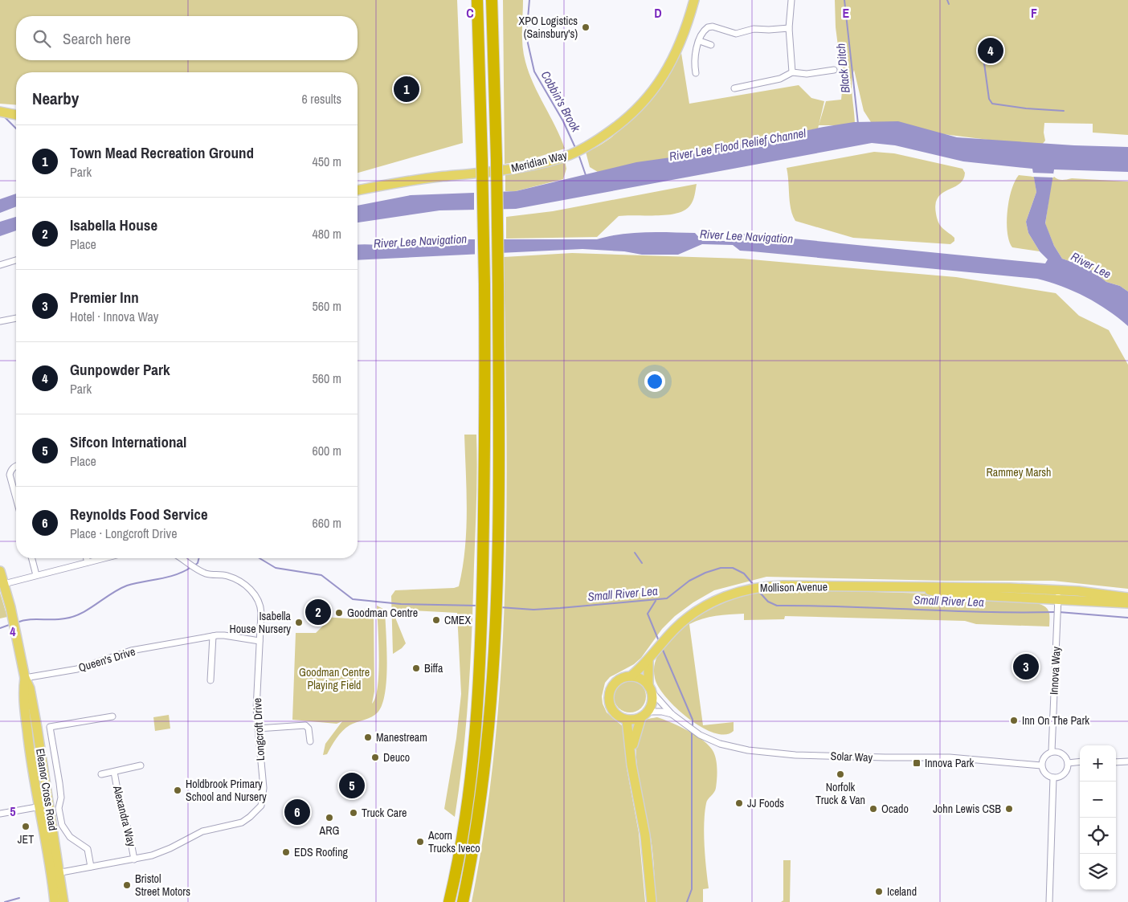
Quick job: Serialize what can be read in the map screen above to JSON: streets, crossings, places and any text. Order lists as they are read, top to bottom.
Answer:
{
  "streets": {
    "main road": ["Meridian Way", "Mollison Avenue", "Eleanor Cross Road"],
    "street": [
      "Queen's Drive",
      "Innova Way",
      "Longcroft Drive",
      "Solar Way",
      "Alexandra Way"
    ]
  },
  "crossings": [
    ["Mollison Avenue", "Innova Way"],
    ["Mollison Avenue", "Solar Way"],
    ["Queen's Drive", "Longcroft Drive"],
    ["Queen's Drive", "Eleanor Cross Road"],
    ["Innova Way", "Solar Way"],
    ["Longcroft Drive", "Eleanor Cross Road"],
    ["Longcroft Drive", "Alexandra Way"]
  ],
  "water": [
    "Black Ditch",
    "Cobbin's Brook",
    "River Lee Flood Relief Channel",
    "River Lee Navigation",
    "River Lee",
    "Small River Lea"
  ],
  "parks": ["Rammey Marsh", "Goodman Centre Playing Field"],
  "places": {
    "other": [
      "XPO Logistics (Sainsbury's)",
      "Goodman Centre",
      "CMEX",
      "Isabella House Nursery",
      "Biffa",
      "Inn On The Park",
      "Manestream",
      "Deuco",
      "Norfolk Truck & Van",
      "Holdbrook Primary School and Nursery",
      "JJ Foods",
      "Ocado",
      "John Lewis CSB",
      "Truck Care",
      "ARG",
      "JET",
      "Acorn Trucks Iveco",
      "EDS Roofing",
      "Bristol Street Motors",
      "Iceland"
    ],
    "transit": ["Innova Park"]
  },
  "page": {
    "search": "Search here",
    "pins": [
      "4",
      "1",
      "2",
      "3",
      "5",
      "6"
    ],
    "heading": ["Nearby", "6 results"],
    "list": [
      {
        "mark": "1",
        "name": "Town Mead Recreation Ground",
        "note": "Park",
        "value": "450 m"
      },
      {
        "mark": "2",
        "name": "Isabella House",
        "note": "Place",
        "value": "480 m"
      },
      {
        "mark": "3",
        "name": "Premier Inn",
        "note": "Hotel · Innova Way",
        "value": "560 m"
      },
      {
        "mark": "4",
        "name": "Gunpowder Park",
        "note": "Park",
        "value": "560 m"
      },
      {
        "mark": "5",
        "name": "Sifcon International",
        "note": "Place",
        "value": "600 m"
      },
      {
        "mark": "6",
        "name": "Reynolds Food Service",
        "note": "Place · Longcroft Drive",
        "value": "660 m"
      }
    ],
    "map_buttons": ["+", "−"]
  },
  "grid": {
    "columns": [
      "C",
      "D",
      "E",
      "F"
    ],
    "rows": ["4", "5"]
  }
}
